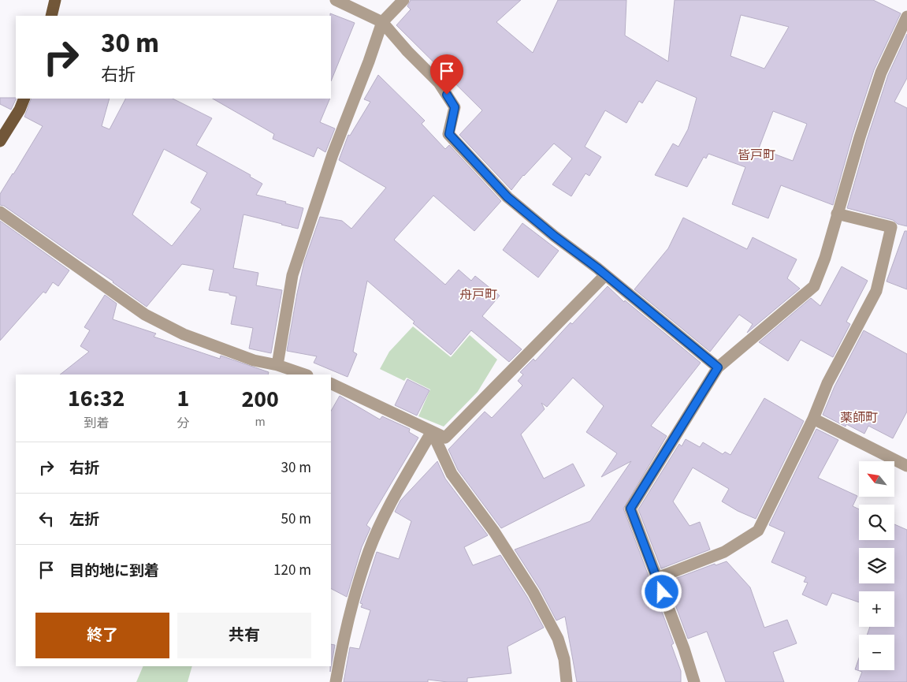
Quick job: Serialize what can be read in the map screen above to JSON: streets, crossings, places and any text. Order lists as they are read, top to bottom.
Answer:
{
  "districts": ["皆戸町", "舟戸町", "薬師町"],
  "north": "top left",
  "page": {
    "turn": ["30 m", "右折"],
    "eta": [
      "16:32",
      "到着",
      "1",
      "分",
      "200",
      "m"
    ],
    "list": [
      {
        "name": "右折",
        "value": "30 m"
      },
      {
        "name": "左折",
        "value": "50 m"
      },
      {
        "name": "目的地に到着",
        "value": "120 m"
      }
    ],
    "map_buttons": ["+", "−"],
    "buttons": ["終了", "共有"]
  }
}
